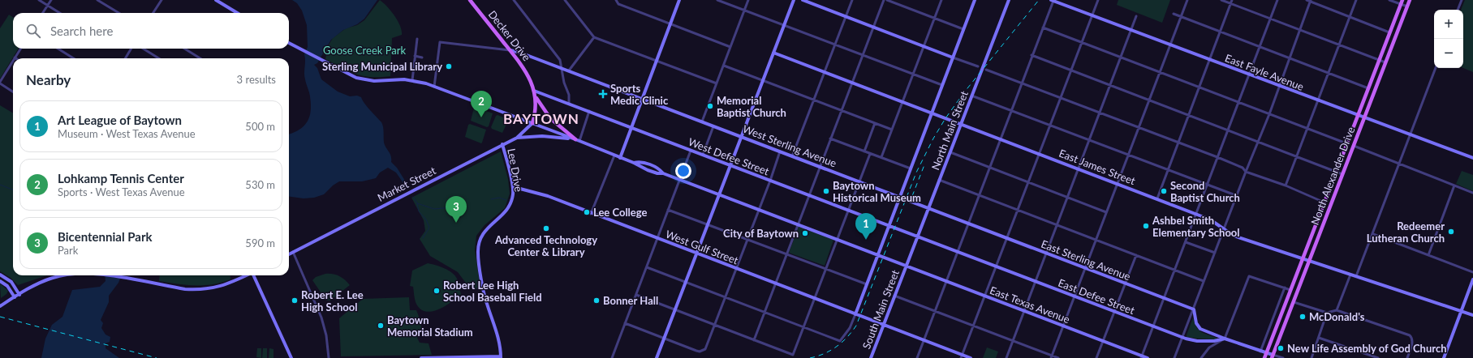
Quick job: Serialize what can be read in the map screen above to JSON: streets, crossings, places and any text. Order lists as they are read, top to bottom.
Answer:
{
  "streets": {
    "main road": [
      "Decker Drive",
      "East Fayle Avenue",
      "North Main Street",
      "West Sterling Avenue",
      "West Defee Street",
      "East James Street",
      "Lee Drive",
      "North Alexander Drive",
      "Market Street",
      "West Gulf Street",
      "East Sterling Avenue",
      "East Defee Street",
      "East Texas Avenue",
      "South Main Street"
    ]
  },
  "crossings": [
    ["Decker Drive", "West Sterling Avenue"],
    ["Decker Drive", "West Defee Street"],
    ["Decker Drive", "Market Street"],
    ["East Fayle Avenue", "North Alexander Drive"],
    ["North Main Street", "West Sterling Avenue"],
    ["North Main Street", "West Defee Street"],
    ["North Main Street", "East James Street"],
    ["North Main Street", "East Sterling Avenue"],
    ["North Main Street", "East Defee Street"],
    ["North Main Street", "East Texas Avenue"],
    ["North Main Street", "South Main Street"],
    ["West Sterling Avenue", "East Sterling Avenue"],
    ["West Defee Street", "East Defee Street"],
    ["East James Street", "North Alexander Drive"],
    ["Lee Drive", "Market Street"],
    ["Lee Drive", "West Gulf Street"],
    ["North Alexander Drive", "East Defee Street"],
    ["West Gulf Street", "South Main Street"],
    ["East Texas Avenue", "South Main Street"]
  ],
  "districts": ["BAYTOWN"],
  "parks": ["Goose Creek Park"],
  "places": {
    "other": [
      "Sterling Municipal Library",
      "Memorial Baptist Church",
      "Baytown Historical Museum",
      "Second Baptist Church",
      "Lee College",
      "Ashbel Smith Elementary School",
      "Advanced Technology Center & Library",
      "Redeemer Lutheran Church",
      "City of Baytown",
      "Robert Lee High School Baseball Field",
      "Robert E. Lee High School",
      "Bonner Hall",
      "McDonald's",
      "Baytown Memorial Stadium",
      "New Life Assembly of God Church"
    ],
    "health": ["Sports Medic Clinic"]
  },
  "page": {
    "map_buttons": ["+", "−"],
    "search": "Search here",
    "heading": ["Nearby", "3 results"],
    "pins": ["2", "3", "1"],
    "list": [
      {
        "mark": "1",
        "name": "Art League of Baytown",
        "note": "Museum · West Texas Avenue",
        "value": "500 m"
      },
      {
        "mark": "2",
        "name": "Lohkamp Tennis Center",
        "note": "Sports · West Texas Avenue",
        "value": "530 m"
      },
      {
        "mark": "3",
        "name": "Bicentennial Park",
        "note": "Park",
        "value": "590 m"
      }
    ]
  }
}
